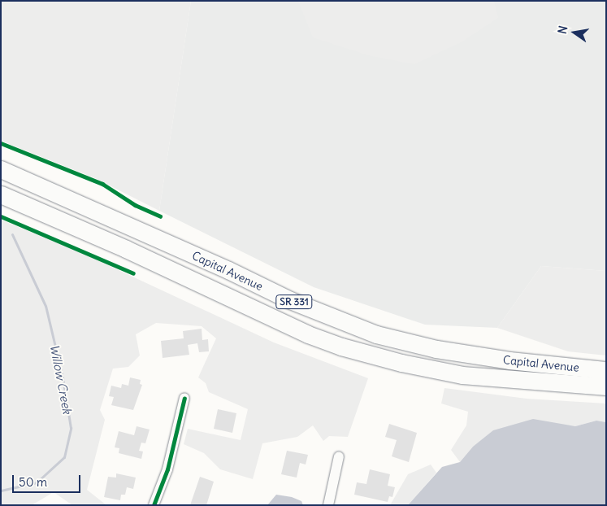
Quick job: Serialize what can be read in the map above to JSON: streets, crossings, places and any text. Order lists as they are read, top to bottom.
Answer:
{
  "streets": {
    "highway": ["Capital Avenue", "SR 331"]
  },
  "water": ["Willow Creek"],
  "scale_bar": "50 m",
  "north": "left"
}
